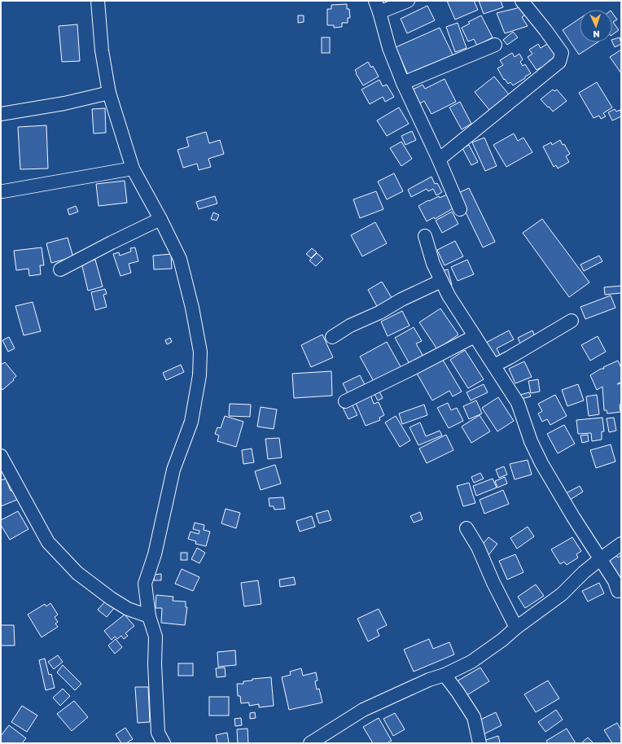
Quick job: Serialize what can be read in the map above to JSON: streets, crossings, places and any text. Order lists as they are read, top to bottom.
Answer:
{
  "north": "bottom"
}
